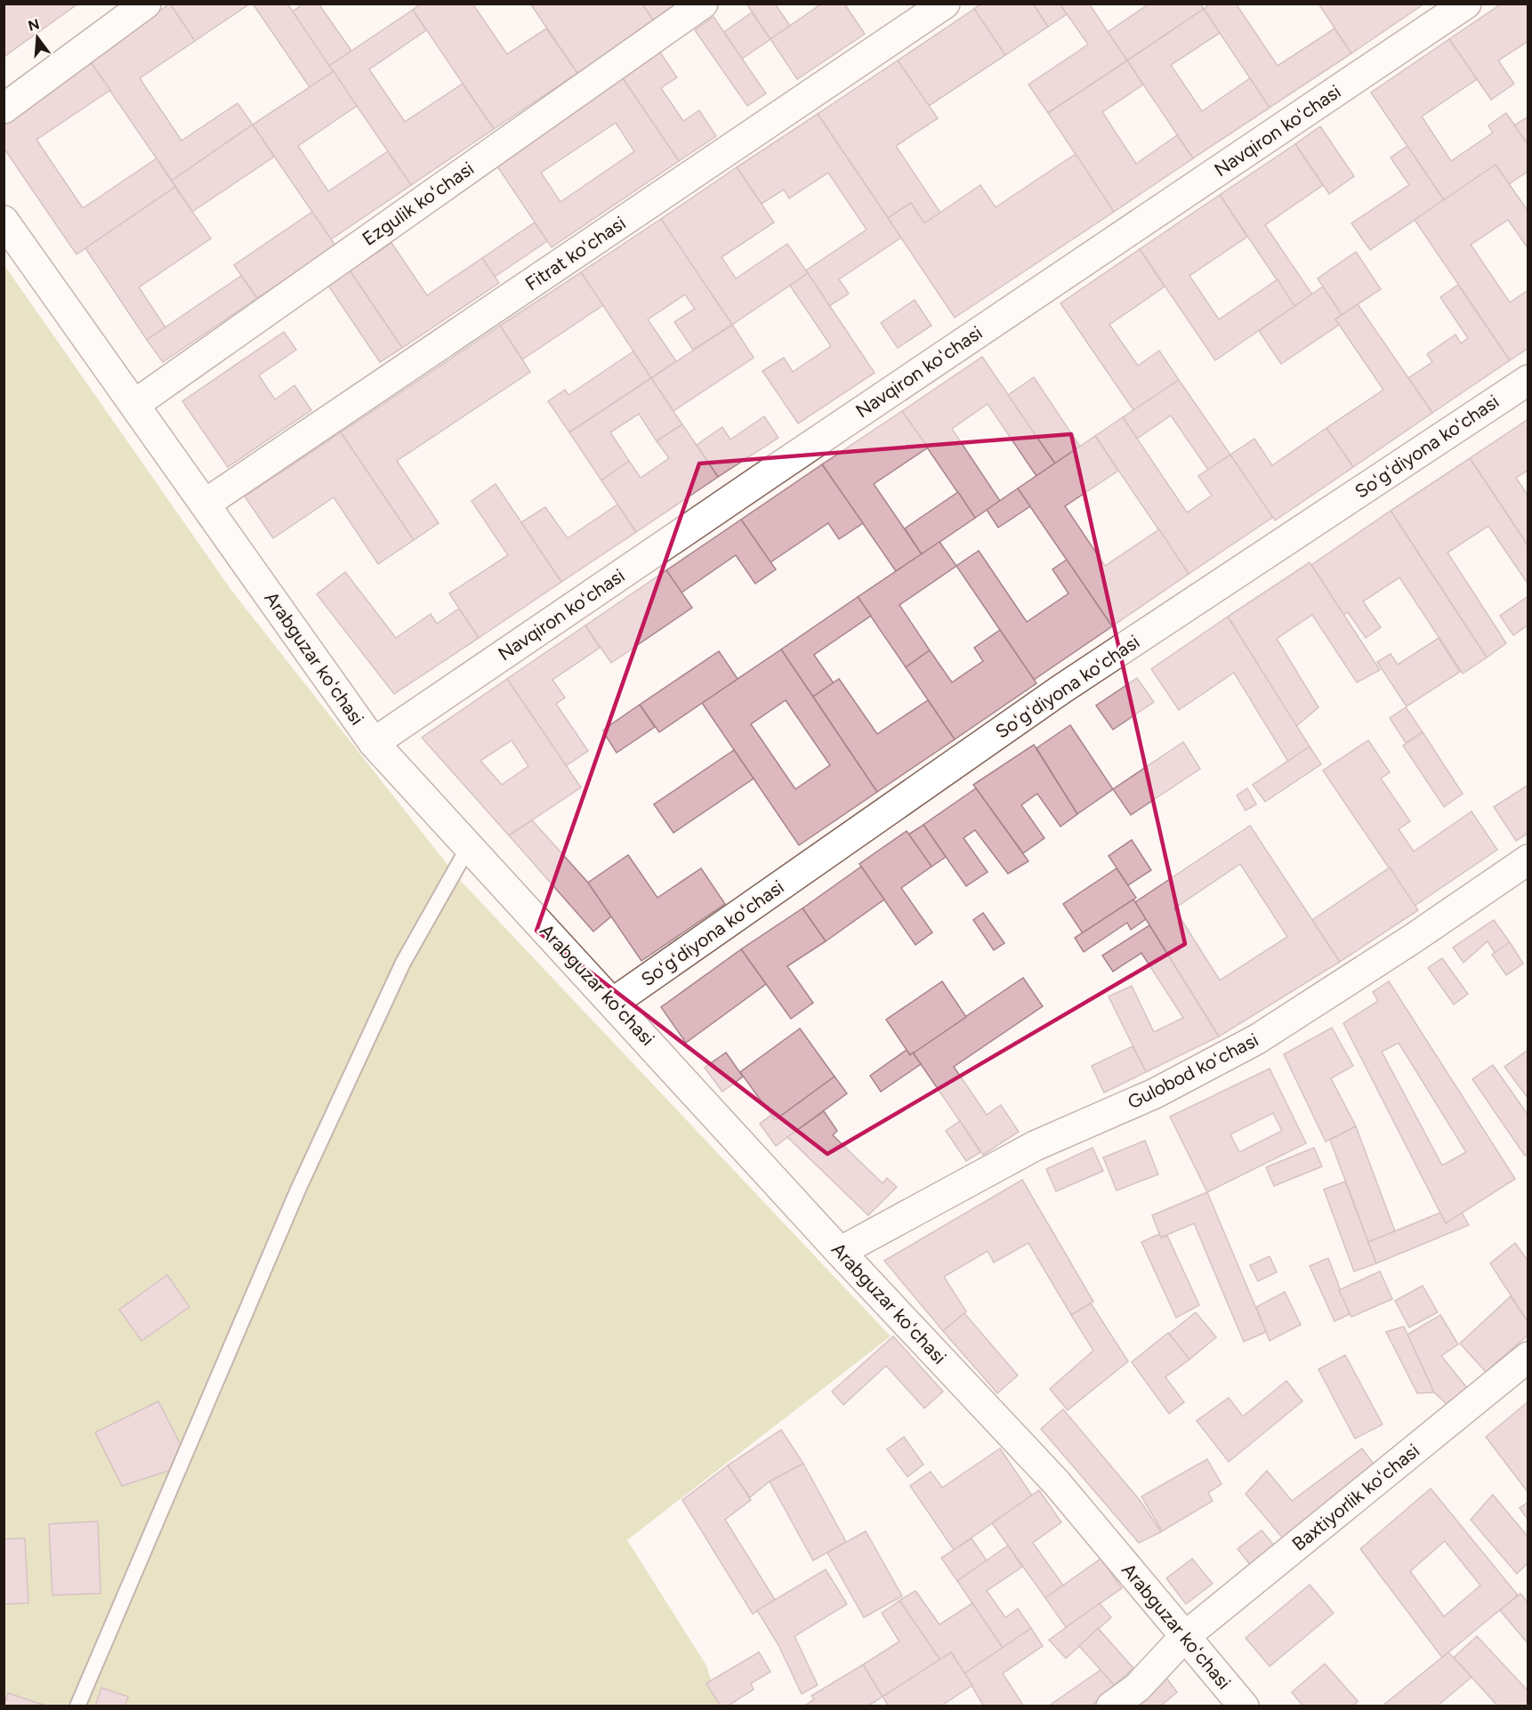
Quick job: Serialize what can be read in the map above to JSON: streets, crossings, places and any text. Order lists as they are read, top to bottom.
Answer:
{
  "streets": {
    "street": [
      "Navqiron koʻchasi",
      "Ezgulik koʻchasi",
      "Fitrat koʻchasi",
      "Soʻgʻdiyona koʻchasi",
      "Arabguzar koʻchasi",
      "Gulobod koʻchasi",
      "Baxtiyorlik koʻchasi"
    ]
  },
  "crossings": [
    ["Navqiron koʻchasi", "Arabguzar koʻchasi"],
    ["Ezgulik koʻchasi", "Arabguzar koʻchasi"],
    ["Fitrat koʻchasi", "Arabguzar koʻchasi"],
    ["Soʻgʻdiyona koʻchasi", "Arabguzar koʻchasi"],
    ["Arabguzar koʻchasi", "Gulobod koʻchasi"],
    ["Arabguzar koʻchasi", "Baxtiyorlik koʻchasi"]
  ],
  "north": "top"
}
